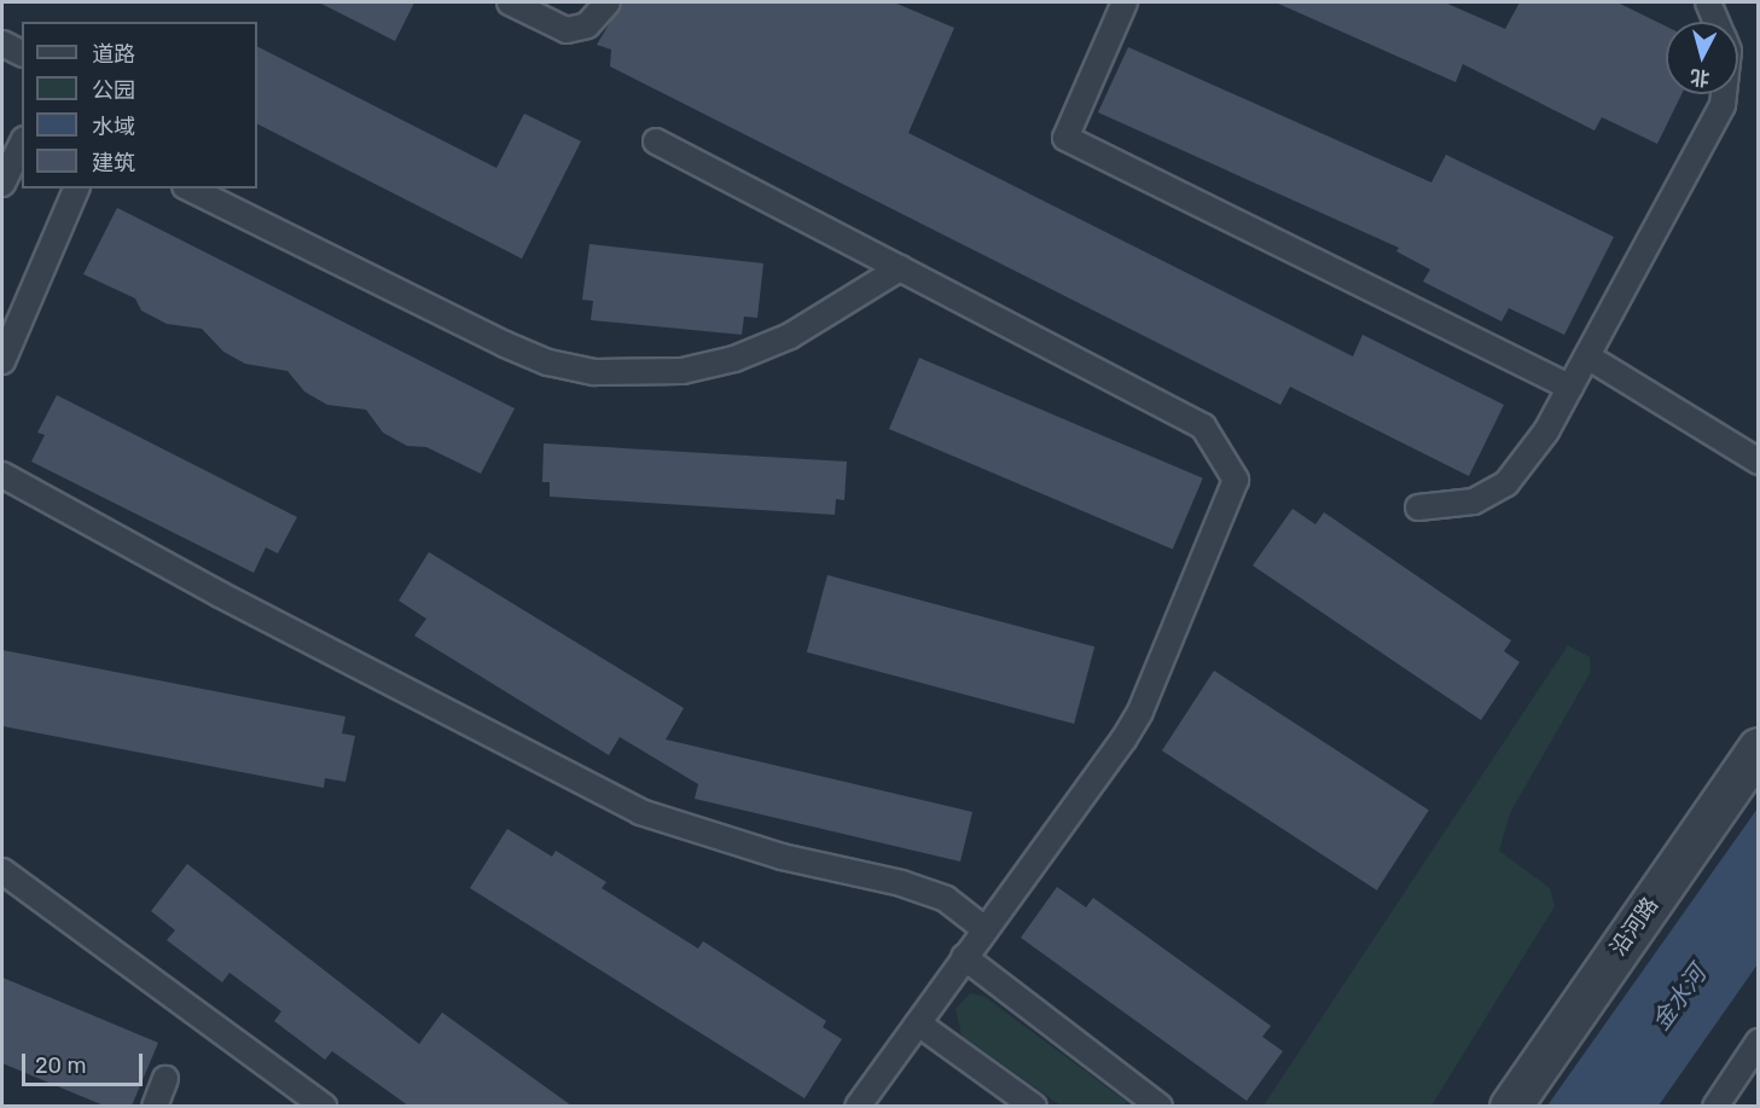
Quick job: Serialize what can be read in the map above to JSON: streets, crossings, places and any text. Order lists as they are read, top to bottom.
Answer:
{
  "streets": {
    "street": ["沿河路"]
  },
  "water": ["金水河"],
  "legend": [
    "道路",
    "公园",
    "水域",
    "建筑"
  ],
  "scale_bar": "20 m",
  "north": "bottom"
}
